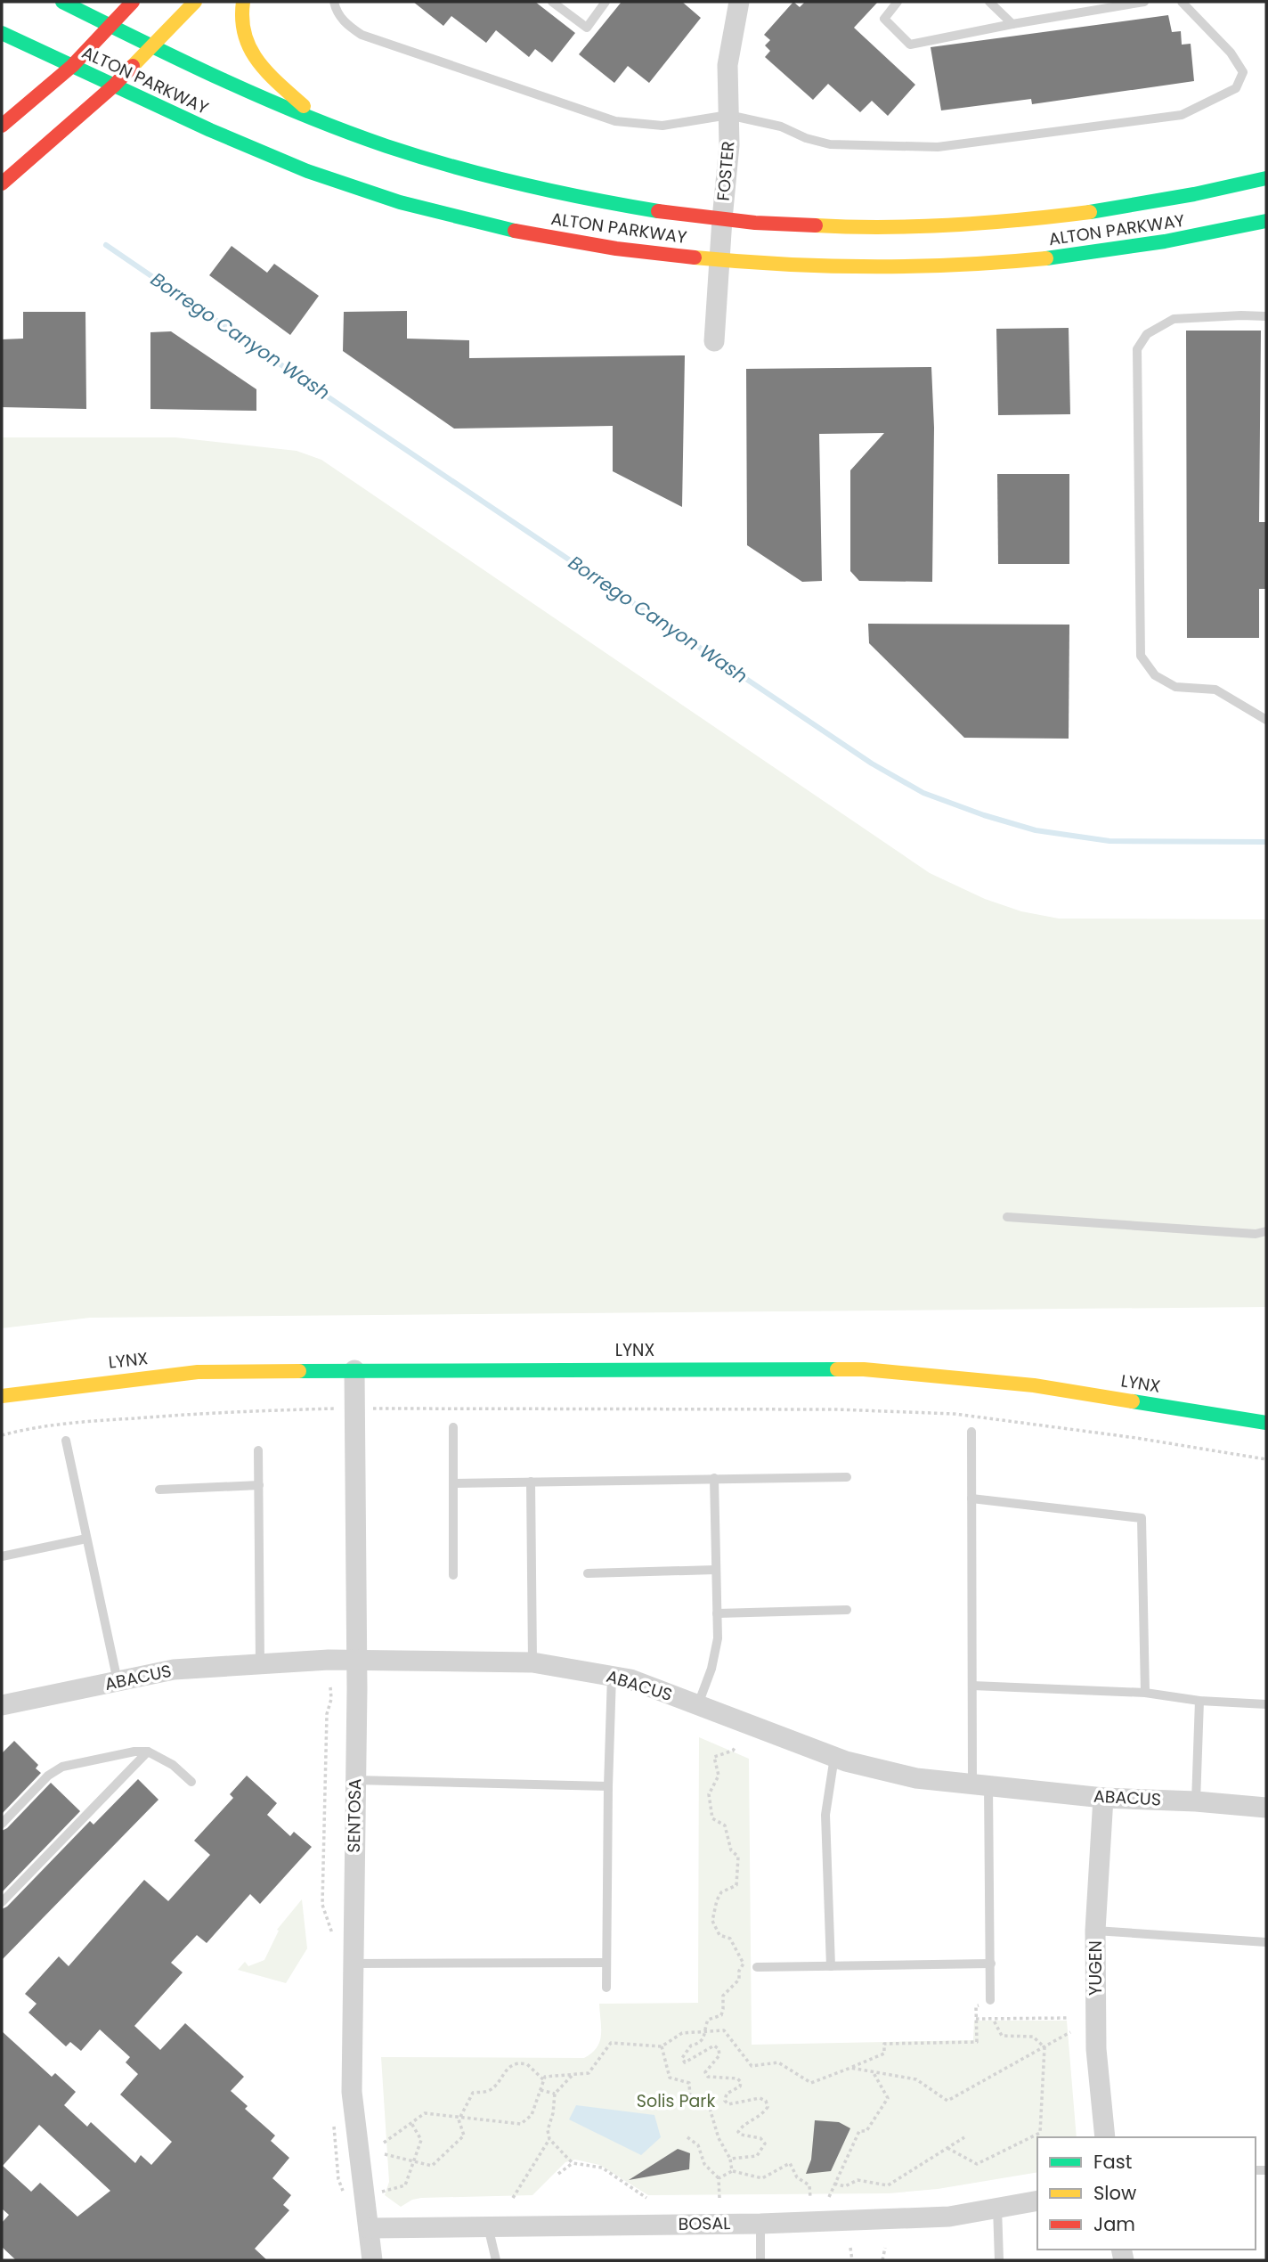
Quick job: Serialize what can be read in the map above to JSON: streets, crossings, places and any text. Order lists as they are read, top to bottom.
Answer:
{
  "streets": {
    "main road": ["ALTON PARKWAY", "LYNX"],
    "street": [
      "FOSTER",
      "ABACUS",
      "SENTOSA",
      "YUGEN",
      "BOSAL"
    ]
  },
  "crossings": [
    ["ALTON PARKWAY", "FOSTER"],
    ["LYNX", "SENTOSA"],
    ["ABACUS", "SENTOSA"],
    ["ABACUS", "YUGEN"],
    ["SENTOSA", "BOSAL"]
  ],
  "water": ["Borrego Canyon Wash"],
  "parks": ["Solis Park"],
  "legend": ["Fast", "Slow", "Jam"]
}
